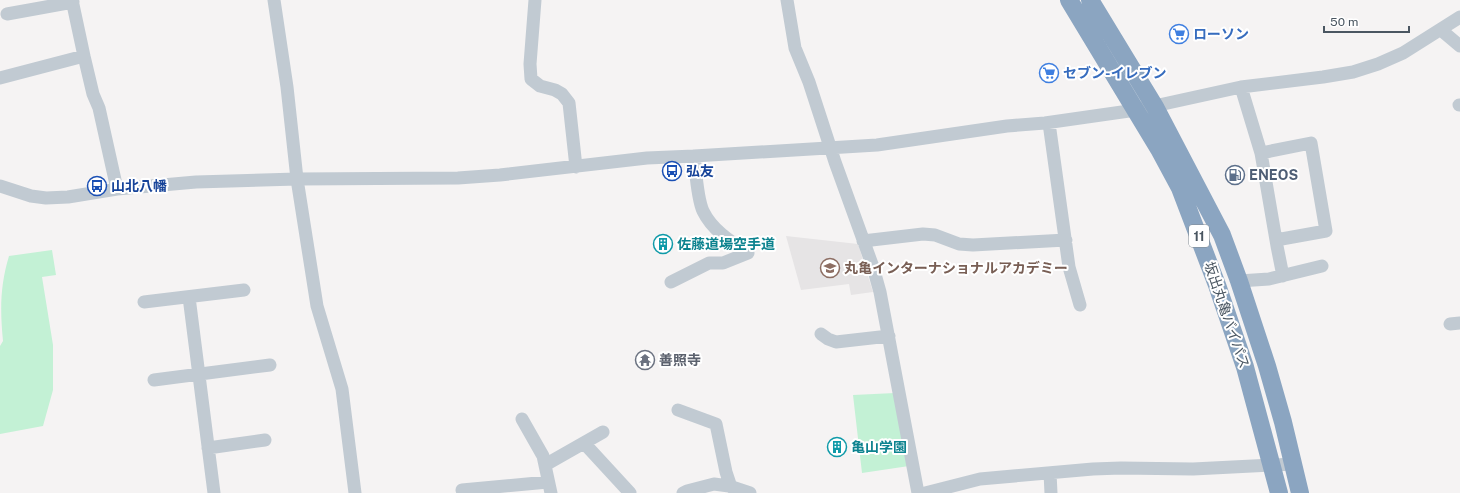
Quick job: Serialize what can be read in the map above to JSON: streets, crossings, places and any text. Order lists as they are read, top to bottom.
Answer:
{
  "streets": {
    "highway": ["11", "坂出丸亀バイパス"]
  },
  "places": {
    "supermarket": ["ローソン", "セブン-イレブン"],
    "bus stop": ["弘友", "山北八幡"],
    "fuel station": ["ENEOS"],
    "building": ["佐藤道場空手道", "亀山学園"],
    "school or university": ["丸亀インターナショナルアカデミー"],
    "temple": ["善照寺"]
  },
  "scale_bar": "50 m"
}
